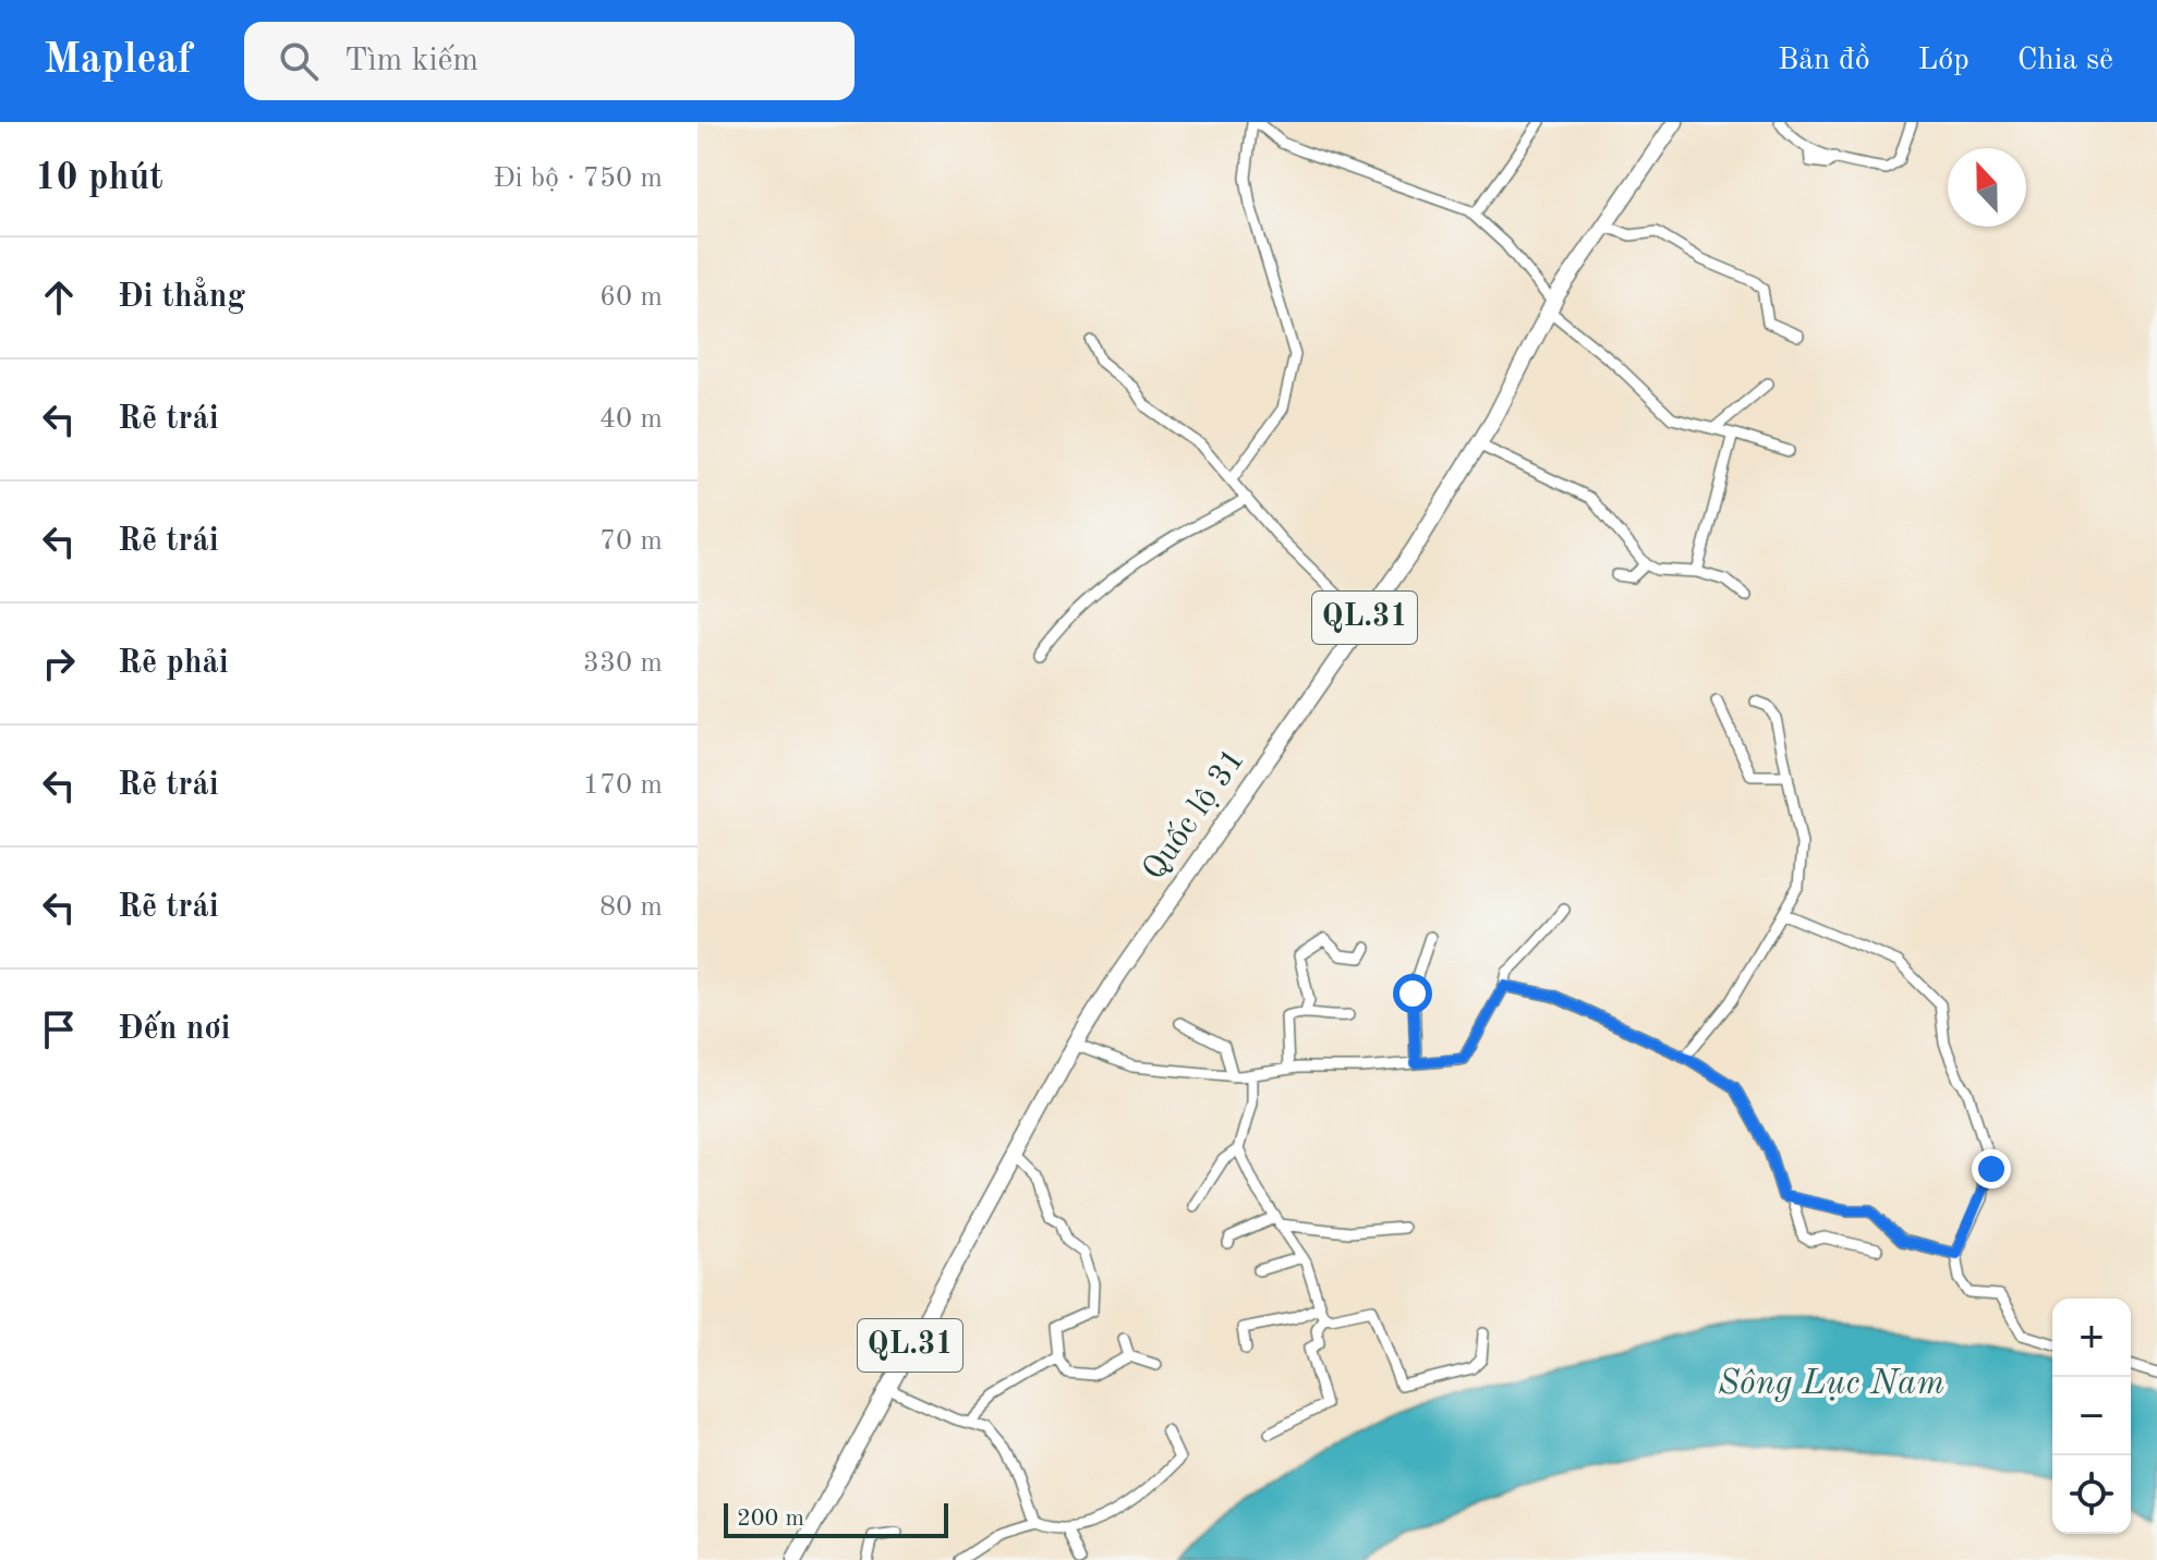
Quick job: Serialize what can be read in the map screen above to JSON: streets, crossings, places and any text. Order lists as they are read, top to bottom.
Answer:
{
  "streets": {
    "highway": ["QL.31", "Quốc lộ 31"]
  },
  "water": ["Sông Lục Nam"],
  "scale_bar": "200 m",
  "north": "top",
  "page": {
    "header": "Mapleaf",
    "search": "Tìm kiếm",
    "nav": ["Bản đồ", "Lớp", "Chia sẻ"],
    "heading": ["10 phút", "Đi bộ · 750 m"],
    "list": [
      ["Đi thẳng", "60 m"],
      ["Rẽ trái", "40 m"],
      ["Rẽ trái", "70 m"],
      ["Rẽ phải", "330 m"],
      ["Rẽ trái", "170 m"],
      ["Rẽ trái", "80 m"],
      "Đến nơi"
    ],
    "map_buttons": ["+", "−"],
    "scale": "200 m"
  }
}
